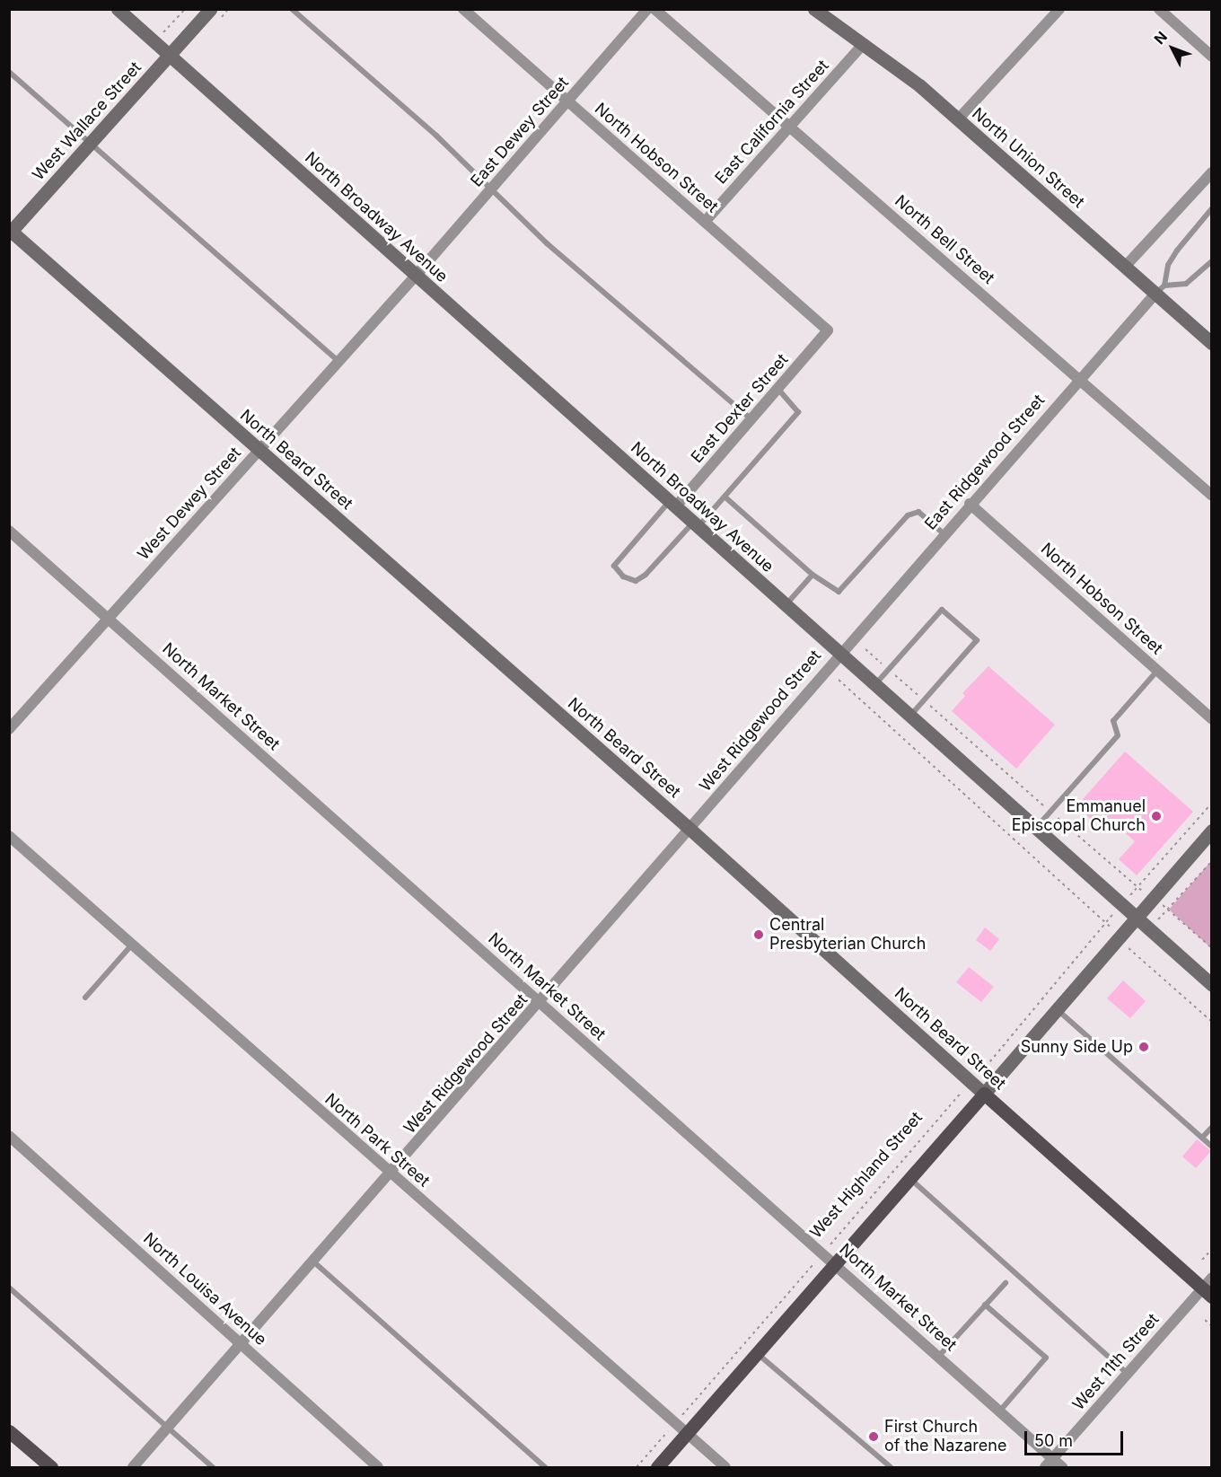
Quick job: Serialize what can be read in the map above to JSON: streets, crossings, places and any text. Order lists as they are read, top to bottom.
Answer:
{
  "streets": {
    "main road": ["North Beard Street"],
    "street": [
      "West Wallace Street",
      "East California Street",
      "East Dewey Street",
      "North Hobson Street",
      "North Union Street",
      "North Broadway Avenue",
      "North Bell Street",
      "East Dexter Street",
      "East Ridgewood Street",
      "West Dewey Street",
      "North Market Street",
      "West Ridgewood Street",
      "North Park Street",
      "North Louisa Avenue",
      "West 11th Street"
    ],
    "path": ["West Highland Street"]
  },
  "crossings": [
    ["West Wallace Street", "North Broadway Avenue"],
    ["West Wallace Street", "North Beard Street"],
    ["East California Street", "North Hobson Street"],
    ["East California Street", "North Union Street"],
    ["East California Street", "North Bell Street"],
    ["East Dewey Street", "North Hobson Street"],
    ["East Dewey Street", "North Broadway Avenue"],
    ["East Dewey Street", "West Dewey Street"],
    ["North Hobson Street", "East Dexter Street"],
    ["North Hobson Street", "East Ridgewood Street"],
    ["North Union Street", "East Ridgewood Street"],
    ["North Broadway Avenue", "East Dexter Street"],
    ["North Broadway Avenue", "East Ridgewood Street"],
    ["North Broadway Avenue", "West Dewey Street"],
    ["North Broadway Avenue", "West Ridgewood Street"],
    ["North Broadway Avenue", "West Highland Street"],
    ["North Bell Street", "East Ridgewood Street"],
    ["North Beard Street", "West Dewey Street"],
    ["North Beard Street", "West Ridgewood Street"],
    ["North Beard Street", "West Highland Street"],
    ["North Beard Street", "West 11th Street"],
    ["East Ridgewood Street", "West Ridgewood Street"],
    ["West Dewey Street", "North Market Street"],
    ["North Market Street", "West Ridgewood Street"],
    ["North Market Street", "West Highland Street"],
    ["North Market Street", "West 11th Street"],
    ["West Ridgewood Street", "North Park Street"],
    ["West Ridgewood Street", "North Louisa Avenue"],
    ["North Park Street", "West Highland Street"]
  ],
  "places": [
    "Emmanuel Episcopal Church",
    "Central Presbyterian Church",
    "Sunny Side Up",
    "First Church of the Nazarene"
  ],
  "scale_bar": "50 m",
  "north": "top left"
}
